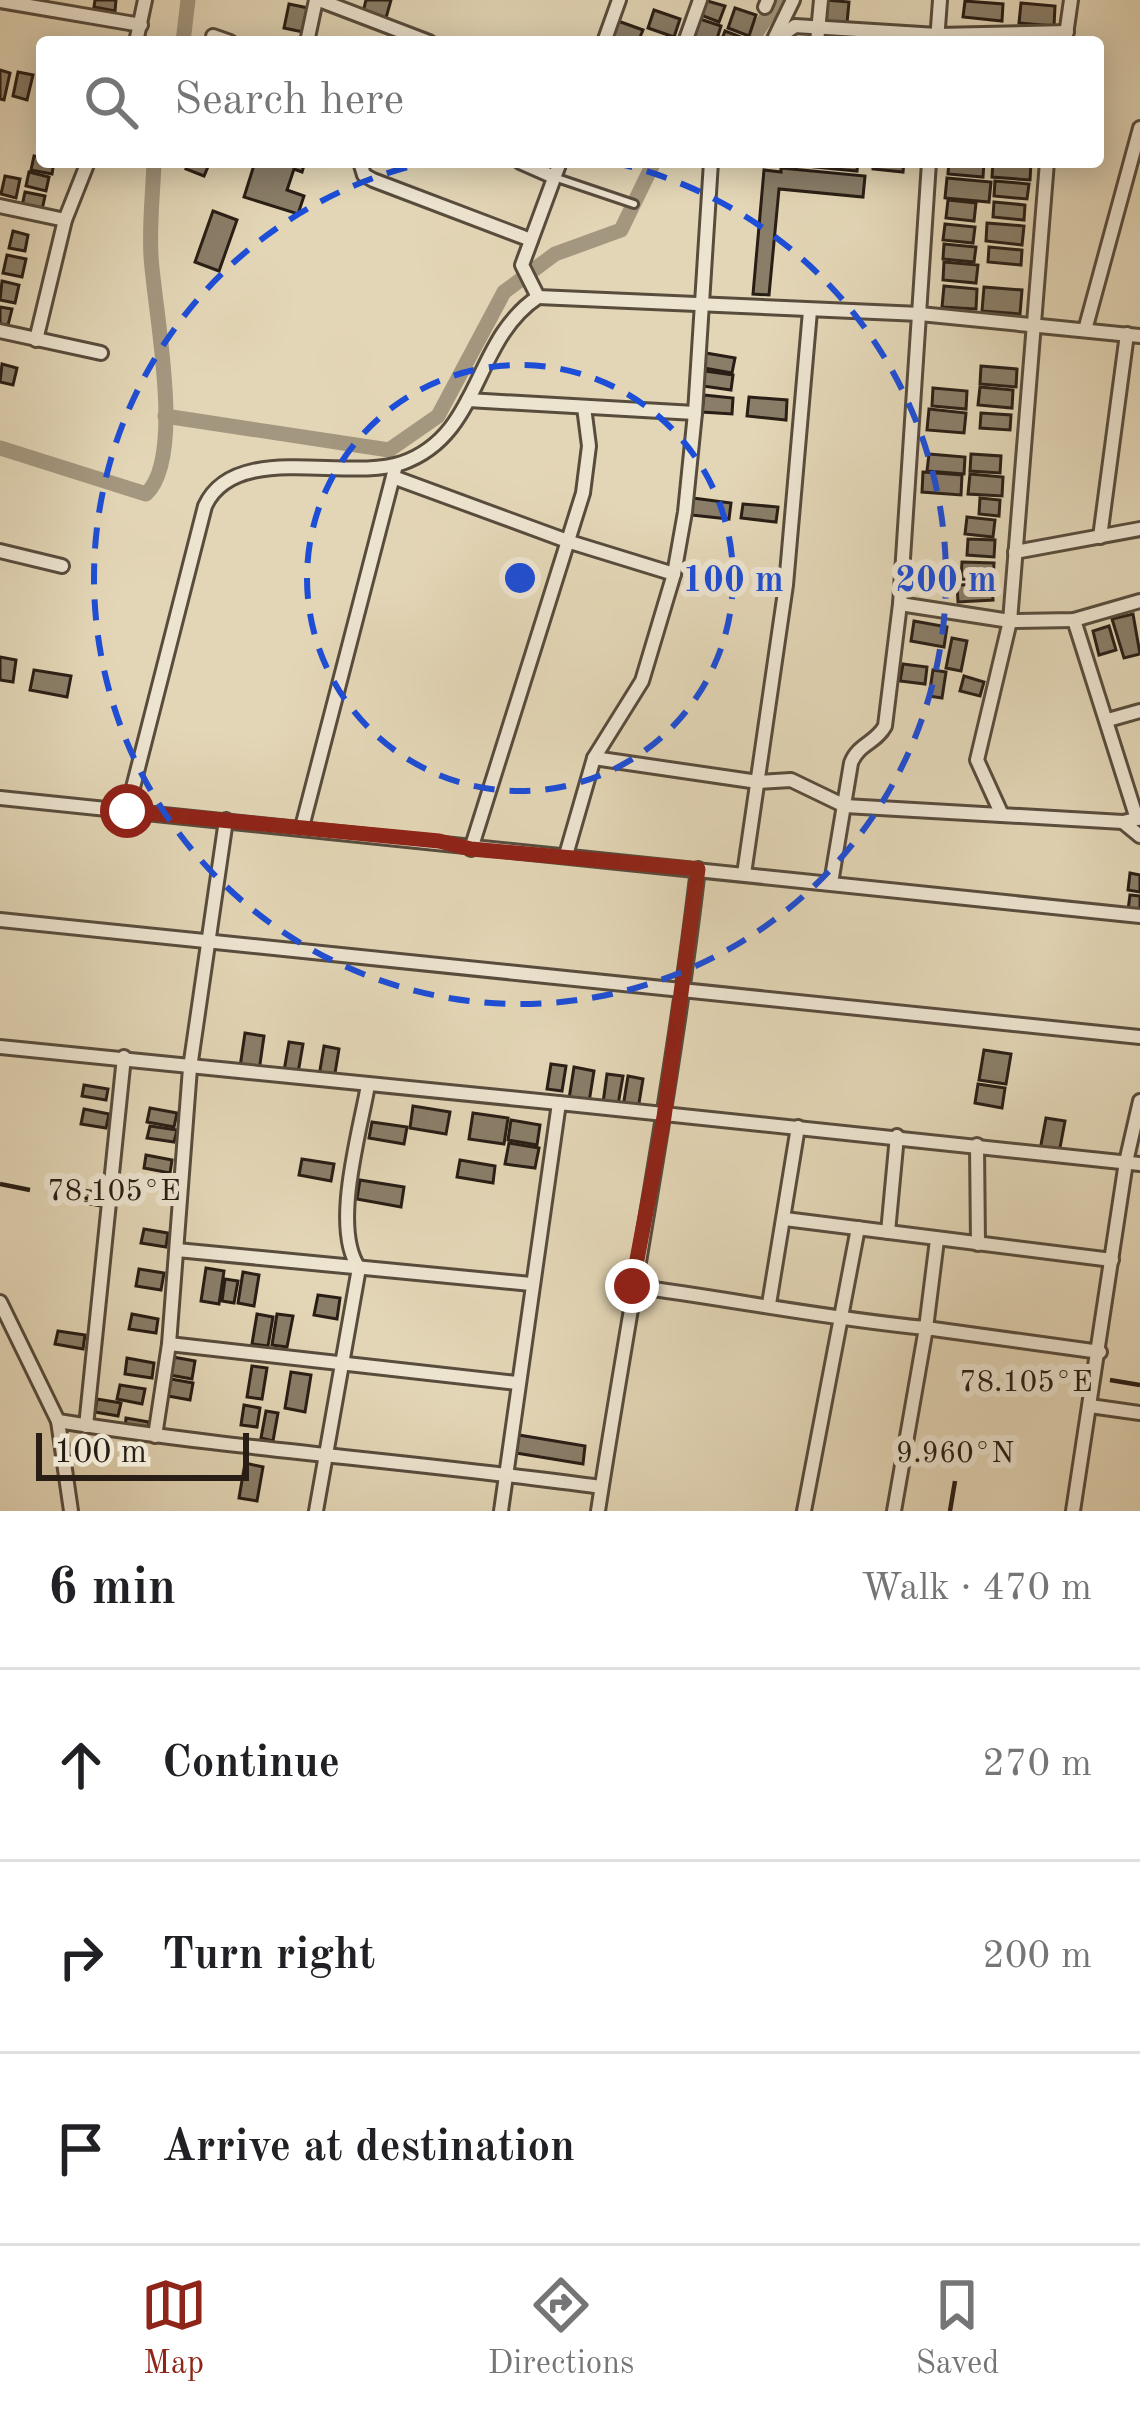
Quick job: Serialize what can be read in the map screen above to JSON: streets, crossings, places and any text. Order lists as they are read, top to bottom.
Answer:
{
  "scale_bar": "100 m",
  "page": {
    "search": "Search here",
    "scale": "100 m",
    "heading": ["6 min", "Walk · 470 m"],
    "list": [
      ["Continue", "270 m"],
      ["Turn right", "200 m"],
      "Arrive at destination"
    ],
    "nav": ["Map", "Directions", "Saved"]
  },
  "coordinates": ["78.105°E", "9.960°N"],
  "rings": ["100 m", "200 m"]
}
